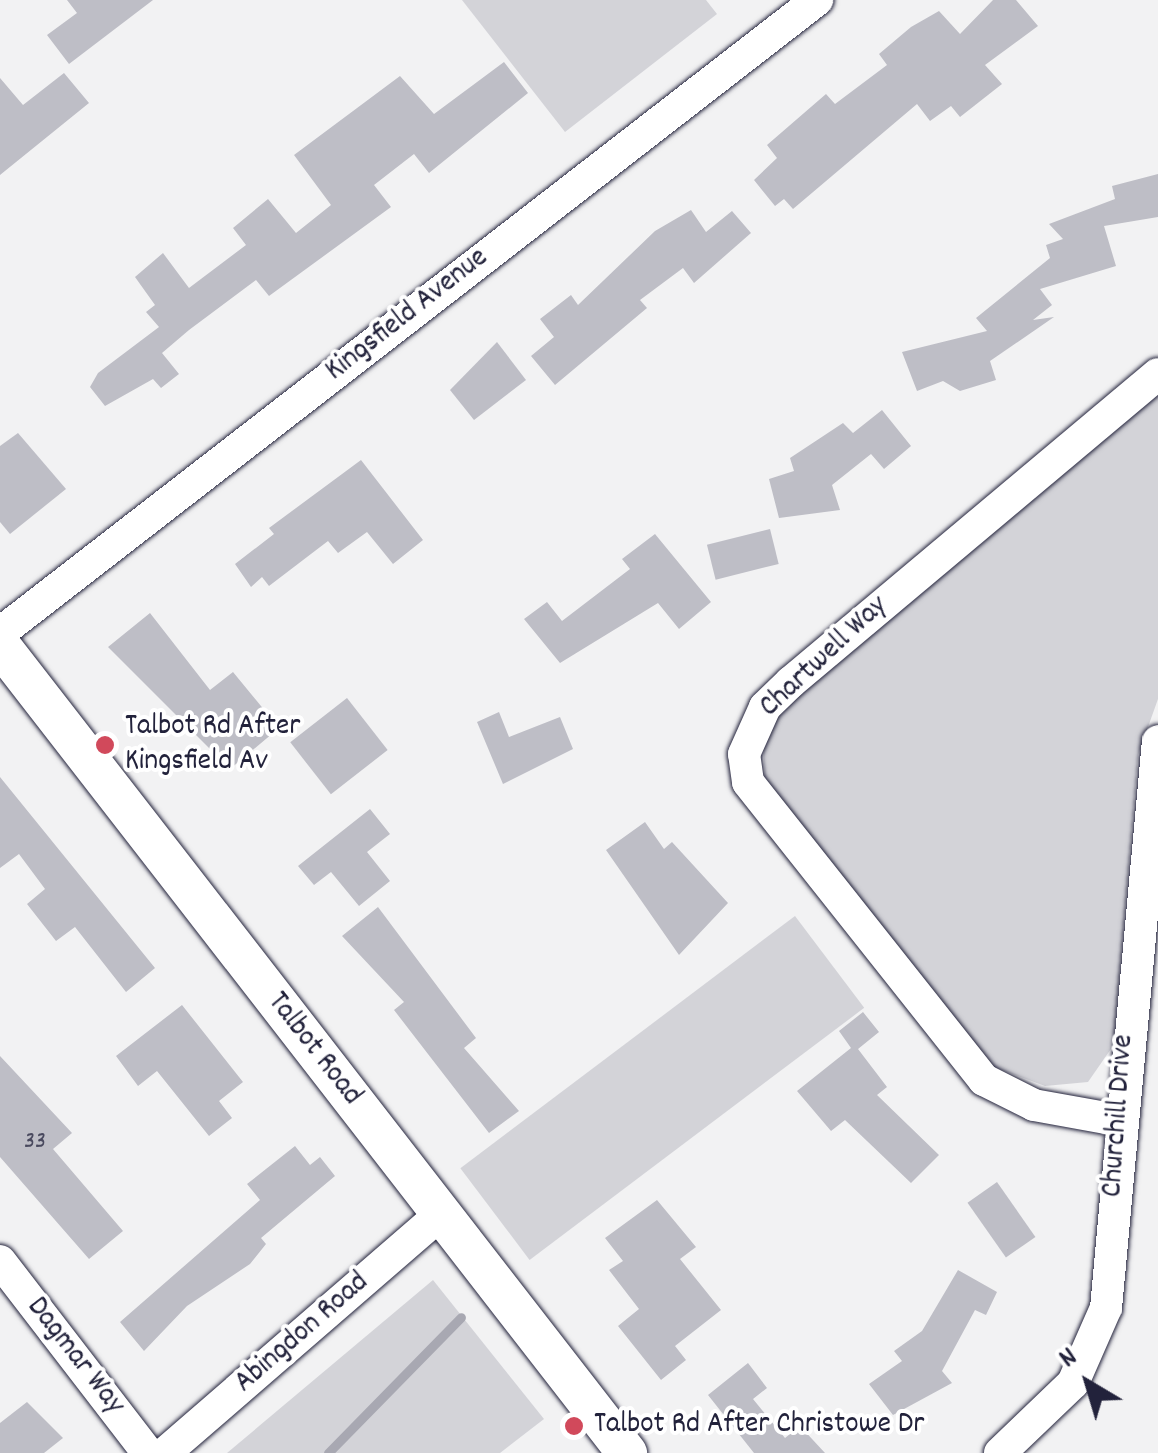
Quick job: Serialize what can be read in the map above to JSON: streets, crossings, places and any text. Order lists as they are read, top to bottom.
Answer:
{
  "streets": {
    "main road": ["Talbot Road"],
    "street": [
      "Kingsfield Avenue",
      "Chartwell Way",
      "Churchill Drive",
      "Abingdon Road",
      "Dagmar Way"
    ]
  },
  "crossings": [
    ["Chartwell Way", "Churchill Drive"],
    ["Talbot Road", "Abingdon Road"]
  ],
  "places": ["Talbot Rd After Kingsfield Av", "Talbot Rd After Christowe Dr"],
  "house_numbers": ["33"],
  "north": "top left"
}
